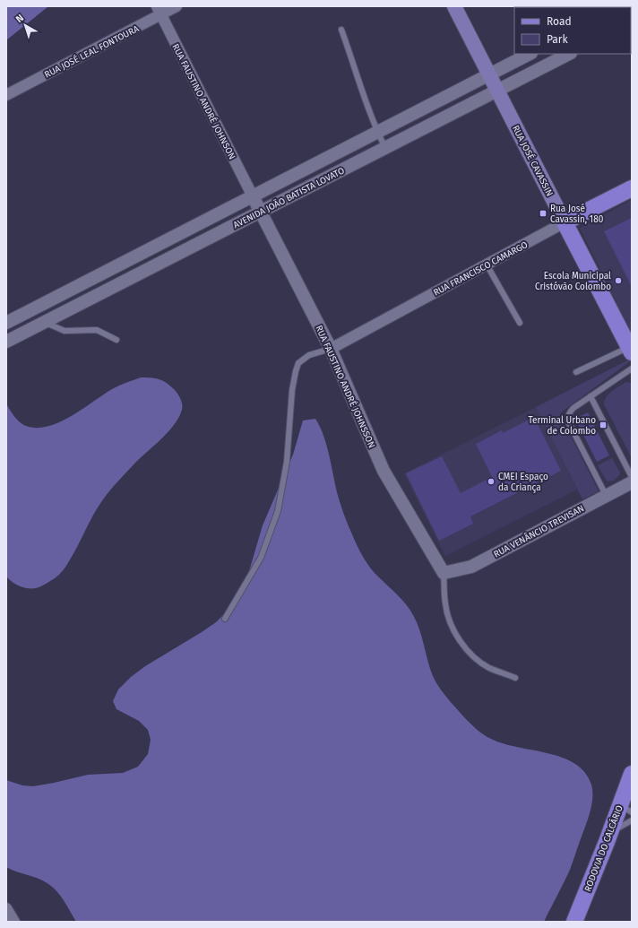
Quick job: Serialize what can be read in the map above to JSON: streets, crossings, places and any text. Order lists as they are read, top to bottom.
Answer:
{
  "streets": {
    "main road": ["RUA JOSÉ CAVASSIN", "RUA FRANCISCO CAMARGO", "RODOVIA DO CALCÁRIO"],
    "street": [
      "RUA JOSÉ LEAL FONTOURA",
      "RUA FAUSTINO ANDRÉ JOHNSON",
      "AVENIDA JOÃO BATISTA LOVATO",
      "RUA FAUSTINO ANDRÉ JOHNSSON",
      "RUA VENÂNCIO TREVISAN"
    ]
  },
  "crossings": [
    ["RUA JOSÉ LEAL FONTOURA", "RUA FAUSTINO ANDRÉ JOHNSON"],
    ["RUA FAUSTINO ANDRÉ JOHNSON", "AVENIDA JOÃO BATISTA LOVATO"],
    ["RUA FAUSTINO ANDRÉ JOHNSON", "RUA FAUSTINO ANDRÉ JOHNSSON"],
    ["RUA JOSÉ CAVASSIN", "AVENIDA JOÃO BATISTA LOVATO"],
    ["RUA JOSÉ CAVASSIN", "RUA FRANCISCO CAMARGO"],
    ["AVENIDA JOÃO BATISTA LOVATO", "RUA FAUSTINO ANDRÉ JOHNSSON"],
    ["RUA FRANCISCO CAMARGO", "RUA FAUSTINO ANDRÉ JOHNSSON"],
    ["RUA FAUSTINO ANDRÉ JOHNSSON", "RUA VENÂNCIO TREVISAN"]
  ],
  "places": {
    "transit": ["Rua José Cavassin, 180", "Terminal Urbano de Colombo"],
    "other": ["Escola Municipal Cristóvão Colombo", "CMEI Espaço da Criança"]
  },
  "legend": ["Road", "Park"],
  "north": "top left"
}
